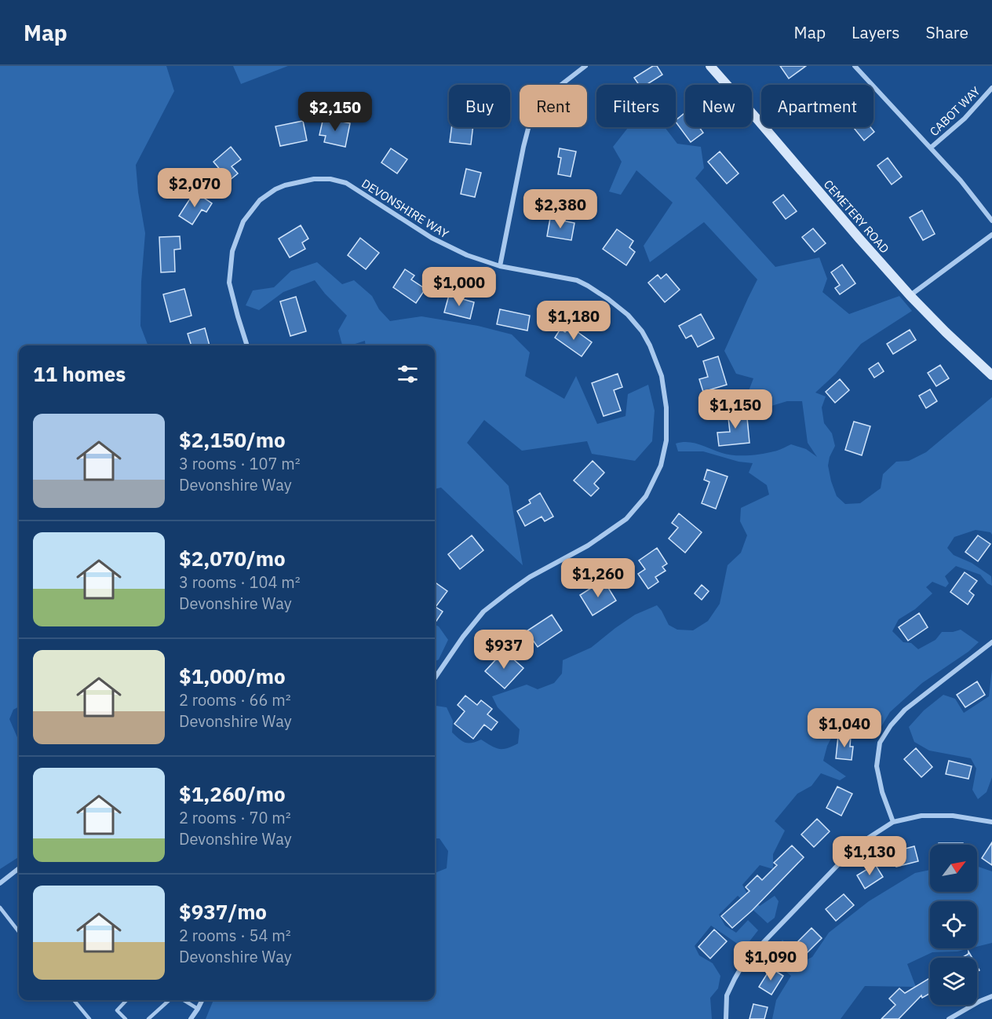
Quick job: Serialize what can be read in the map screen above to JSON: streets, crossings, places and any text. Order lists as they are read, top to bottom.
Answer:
{
  "streets": {
    "street": ["CABOT WAY", "DEVONSHIRE WAY", "CEMETERY ROAD"]
  },
  "north": "top right",
  "page": {
    "header": "Map",
    "nav": ["Map", "Layers", "Share"],
    "chip": [
      "Buy",
      "Rent",
      "Filters",
      "New",
      "Apartment"
    ],
    "price": [
      "$2,150",
      "$2,070",
      "$2,380",
      "$1,000",
      "$1,180",
      "$1,150",
      "$1,260",
      "$937",
      "$1,040",
      "$1,130",
      "$1,090"
    ],
    "heading": "11 homes",
    "list": [
      {
        "name": "$2,150/mo",
        "note": "3 rooms · 107 m² · Devonshire Way"
      },
      {
        "name": "$2,070/mo",
        "note": "3 rooms · 104 m² · Devonshire Way"
      },
      {
        "name": "$1,000/mo",
        "note": "2 rooms · 66 m² · Devonshire Way"
      },
      {
        "name": "$1,260/mo",
        "note": "2 rooms · 70 m² · Devonshire Way"
      },
      {
        "name": "$937/mo",
        "note": "2 rooms · 54 m² · Devonshire Way"
      }
    ]
  }
}
